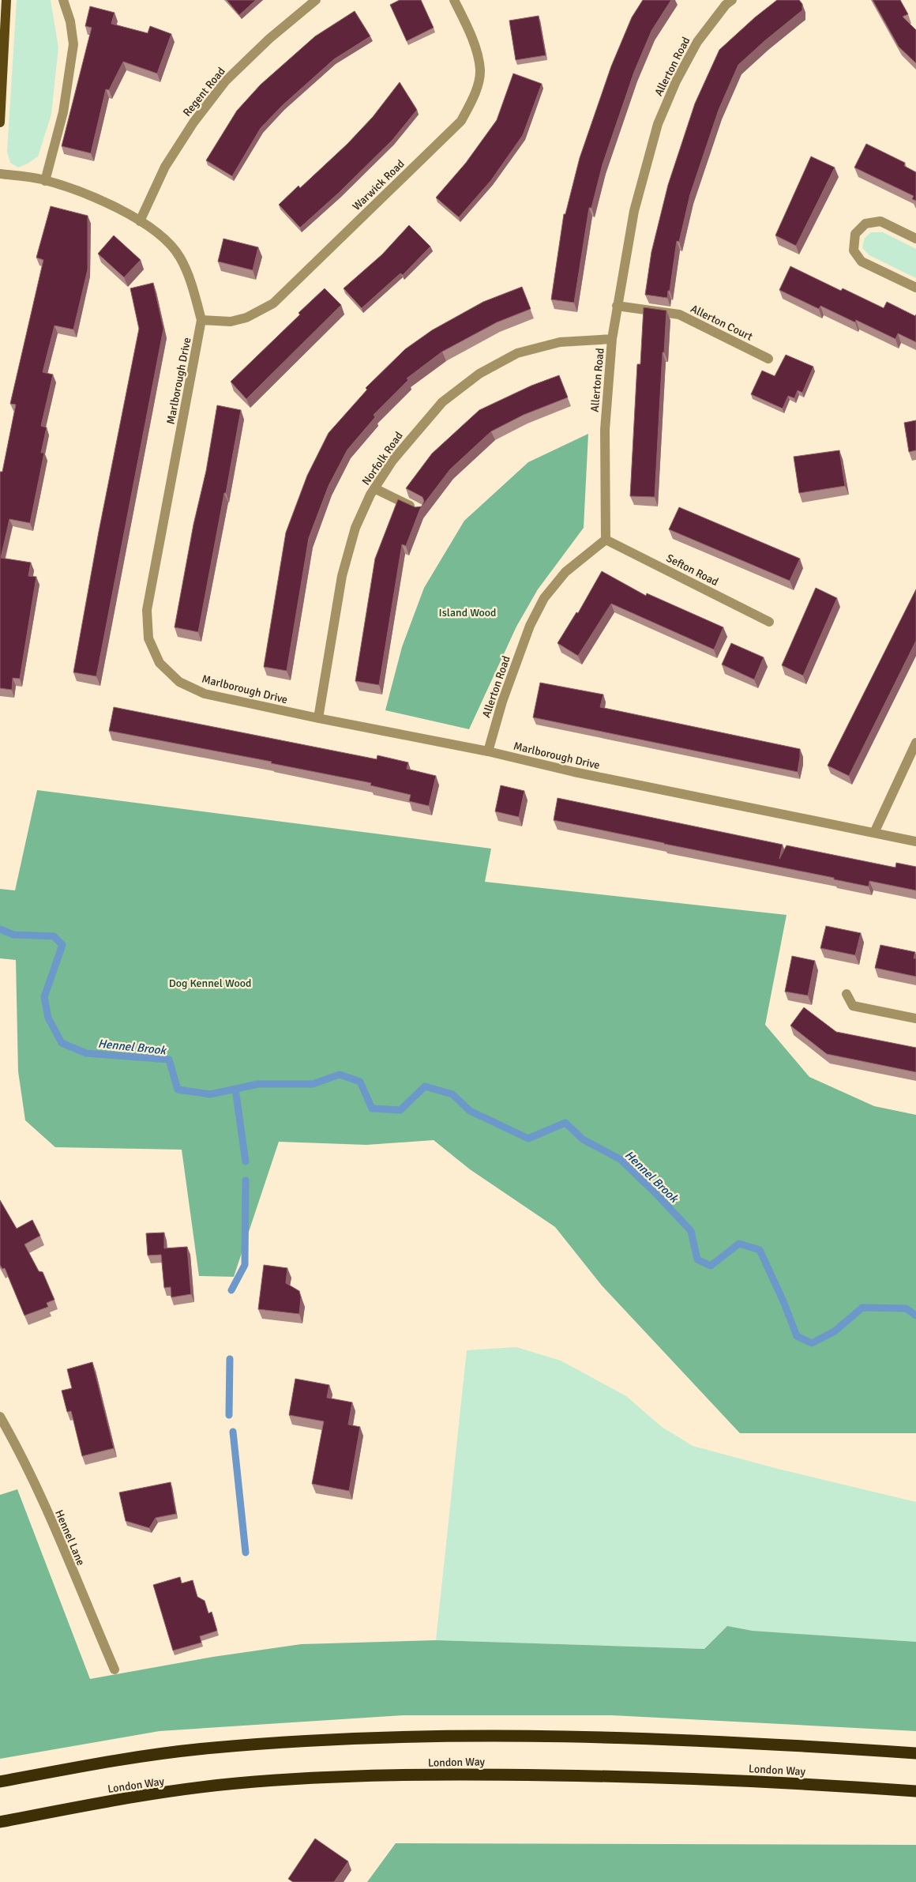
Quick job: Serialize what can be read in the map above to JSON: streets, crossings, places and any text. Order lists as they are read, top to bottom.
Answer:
{
  "streets": {
    "highway": ["London Way"],
    "street": [
      "Allerton Road",
      "Regent Road",
      "Warwick Road",
      "Allerton Court",
      "Marlborough Drive",
      "Norfolk Road",
      "Sefton Road",
      "Hennel Lane"
    ]
  },
  "crossings": [
    ["Allerton Road", "Allerton Court"],
    ["Allerton Road", "Marlborough Drive"],
    ["Allerton Road", "Norfolk Road"],
    ["Allerton Road", "Sefton Road"],
    ["Regent Road", "Marlborough Drive"],
    ["Warwick Road", "Marlborough Drive"],
    ["Marlborough Drive", "Norfolk Road"]
  ],
  "water": ["Hennel Brook"],
  "parks": ["Island Wood", "Dog Kennel Wood"]
}
